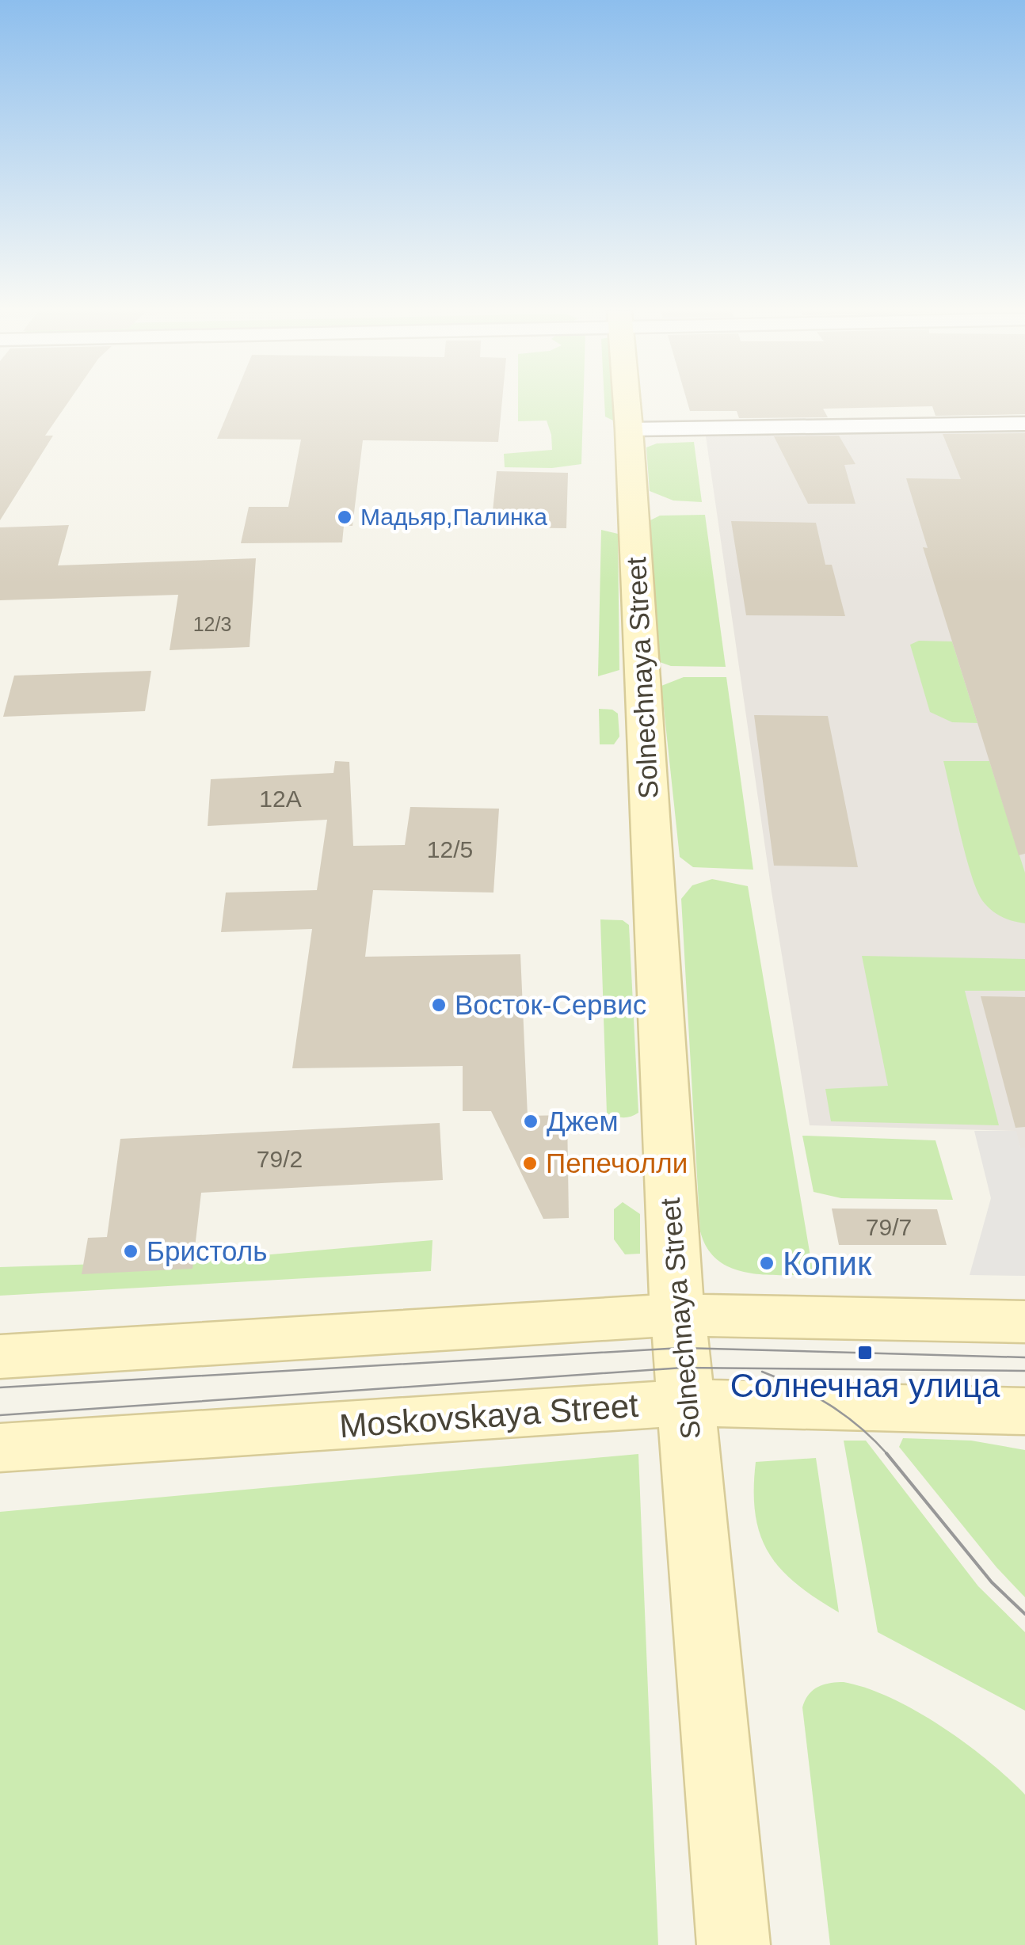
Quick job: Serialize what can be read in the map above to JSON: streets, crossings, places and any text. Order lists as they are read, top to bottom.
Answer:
{
  "streets": {
    "main road": ["Solnechnaya Street", "Moskovskaya Street"]
  },
  "crossings": [
    ["Solnechnaya Street", "Moskovskaya Street"]
  ],
  "places": {
    "other": [
      "Мадьяр,Палинка",
      "Восток-Сервис",
      "Джем",
      "Пепечолли",
      "Бристоль",
      "Копик"
    ],
    "transit": ["Солнечная улица"]
  },
  "house_numbers": [
    "12/3",
    "12А",
    "12/5",
    "79/2",
    "79/7"
  ]
}
